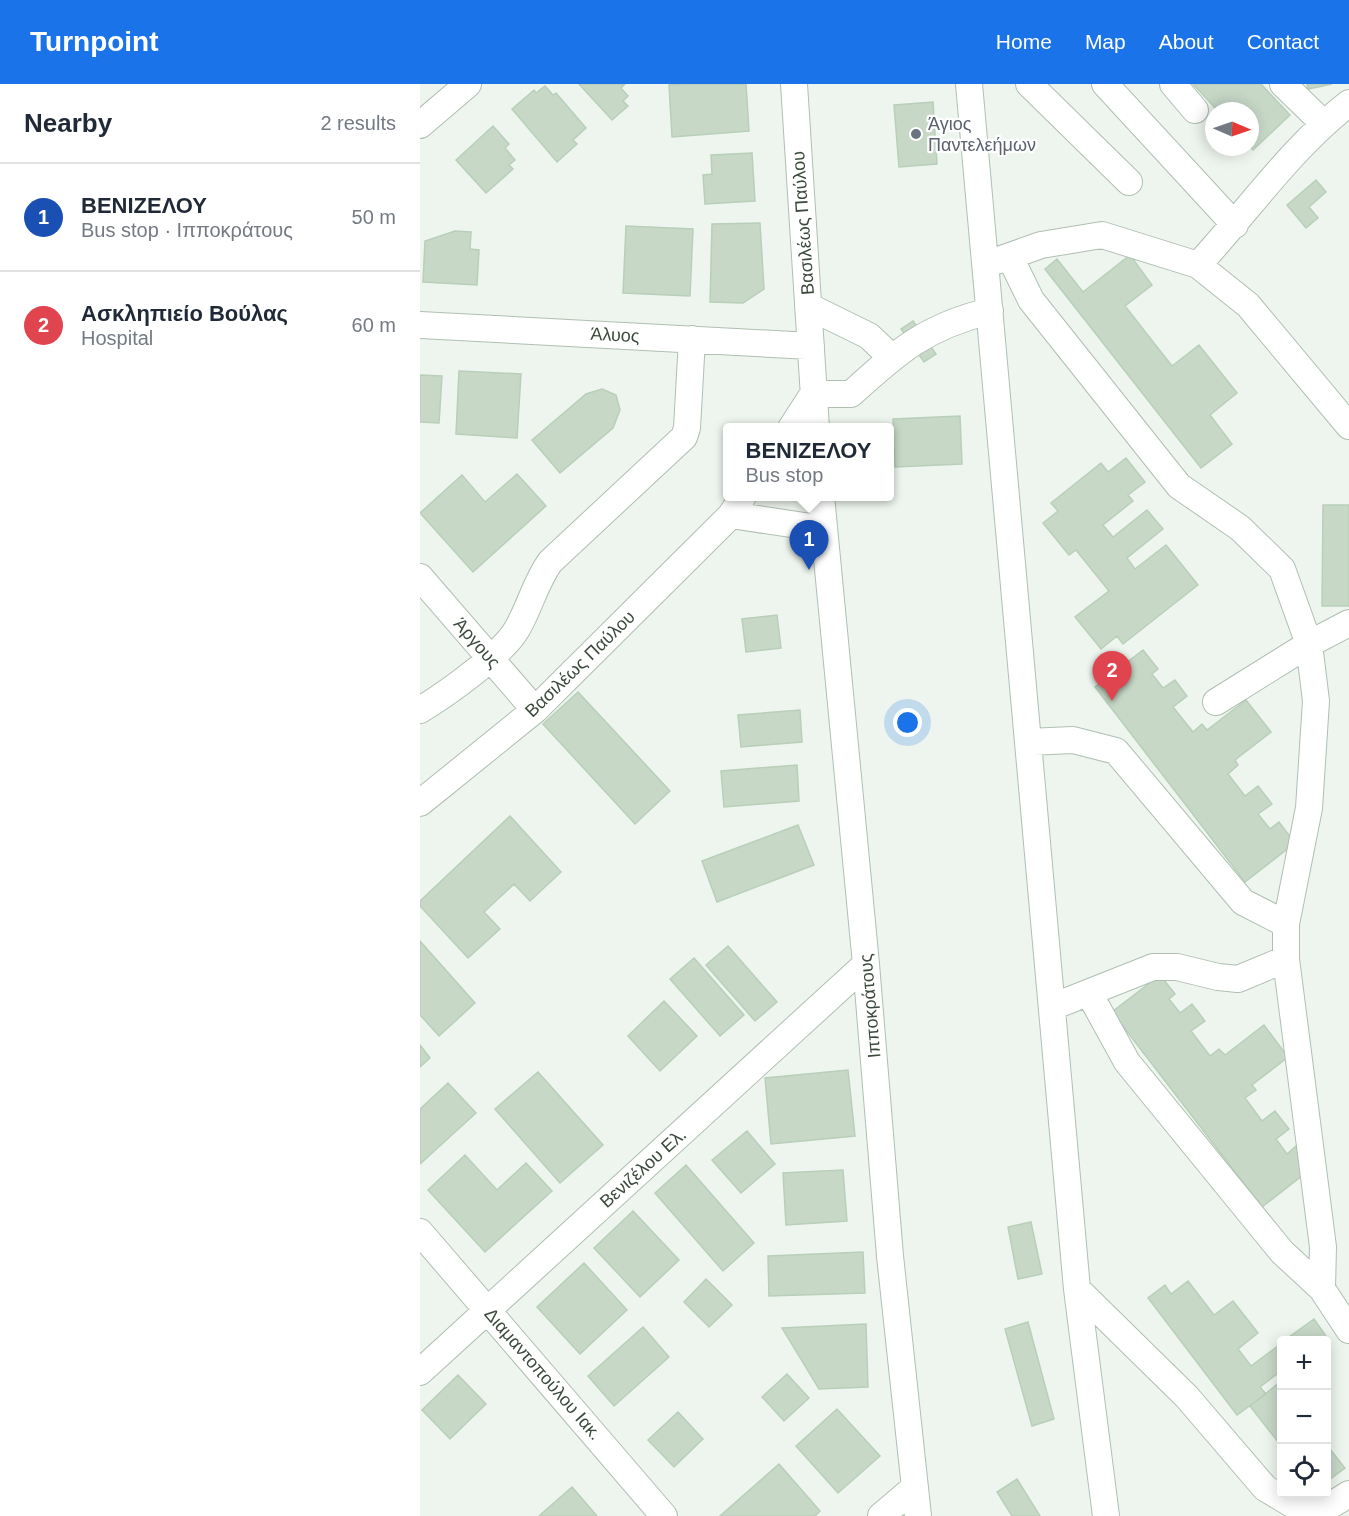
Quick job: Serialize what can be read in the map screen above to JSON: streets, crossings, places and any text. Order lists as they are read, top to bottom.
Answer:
{
  "streets": {
    "street": [
      "Βασιλέως Παύλου",
      "Άλυος",
      "Άργους",
      "Ιπποκράτους",
      "Βενιζέλου Ελ.",
      "Διαμαντοπούλου Ιακ."
    ]
  },
  "crossings": [
    ["Βασιλέως Παύλου", "Άλυος"],
    ["Βασιλέως Παύλου", "Άργους"],
    ["Βασιλέως Παύλου", "Ιπποκράτους"],
    ["Ιπποκράτους", "Βενιζέλου Ελ."],
    ["Βενιζέλου Ελ.", "Διαμαντοπούλου Ιακ."]
  ],
  "places": ["Άγιος Παντελεήμων"],
  "north": "right",
  "page": {
    "header": "Turnpoint",
    "nav": [
      "Home",
      "Map",
      "About",
      "Contact"
    ],
    "heading": ["Nearby", "2 results"],
    "list": [
      {
        "mark": "1",
        "name": "ΒΕΝΙΖΕΛΟΥ",
        "note": "Bus stop · Ιπποκράτους",
        "value": "50 m"
      },
      {
        "mark": "2",
        "name": "Ασκληπιείο Βούλας",
        "note": "Hospital",
        "value": "60 m"
      }
    ],
    "popup": ["ΒΕΝΙΖΕΛΟΥ", "Bus stop"],
    "pins": ["1", "2"],
    "map_buttons": ["+", "−"]
  }
}
